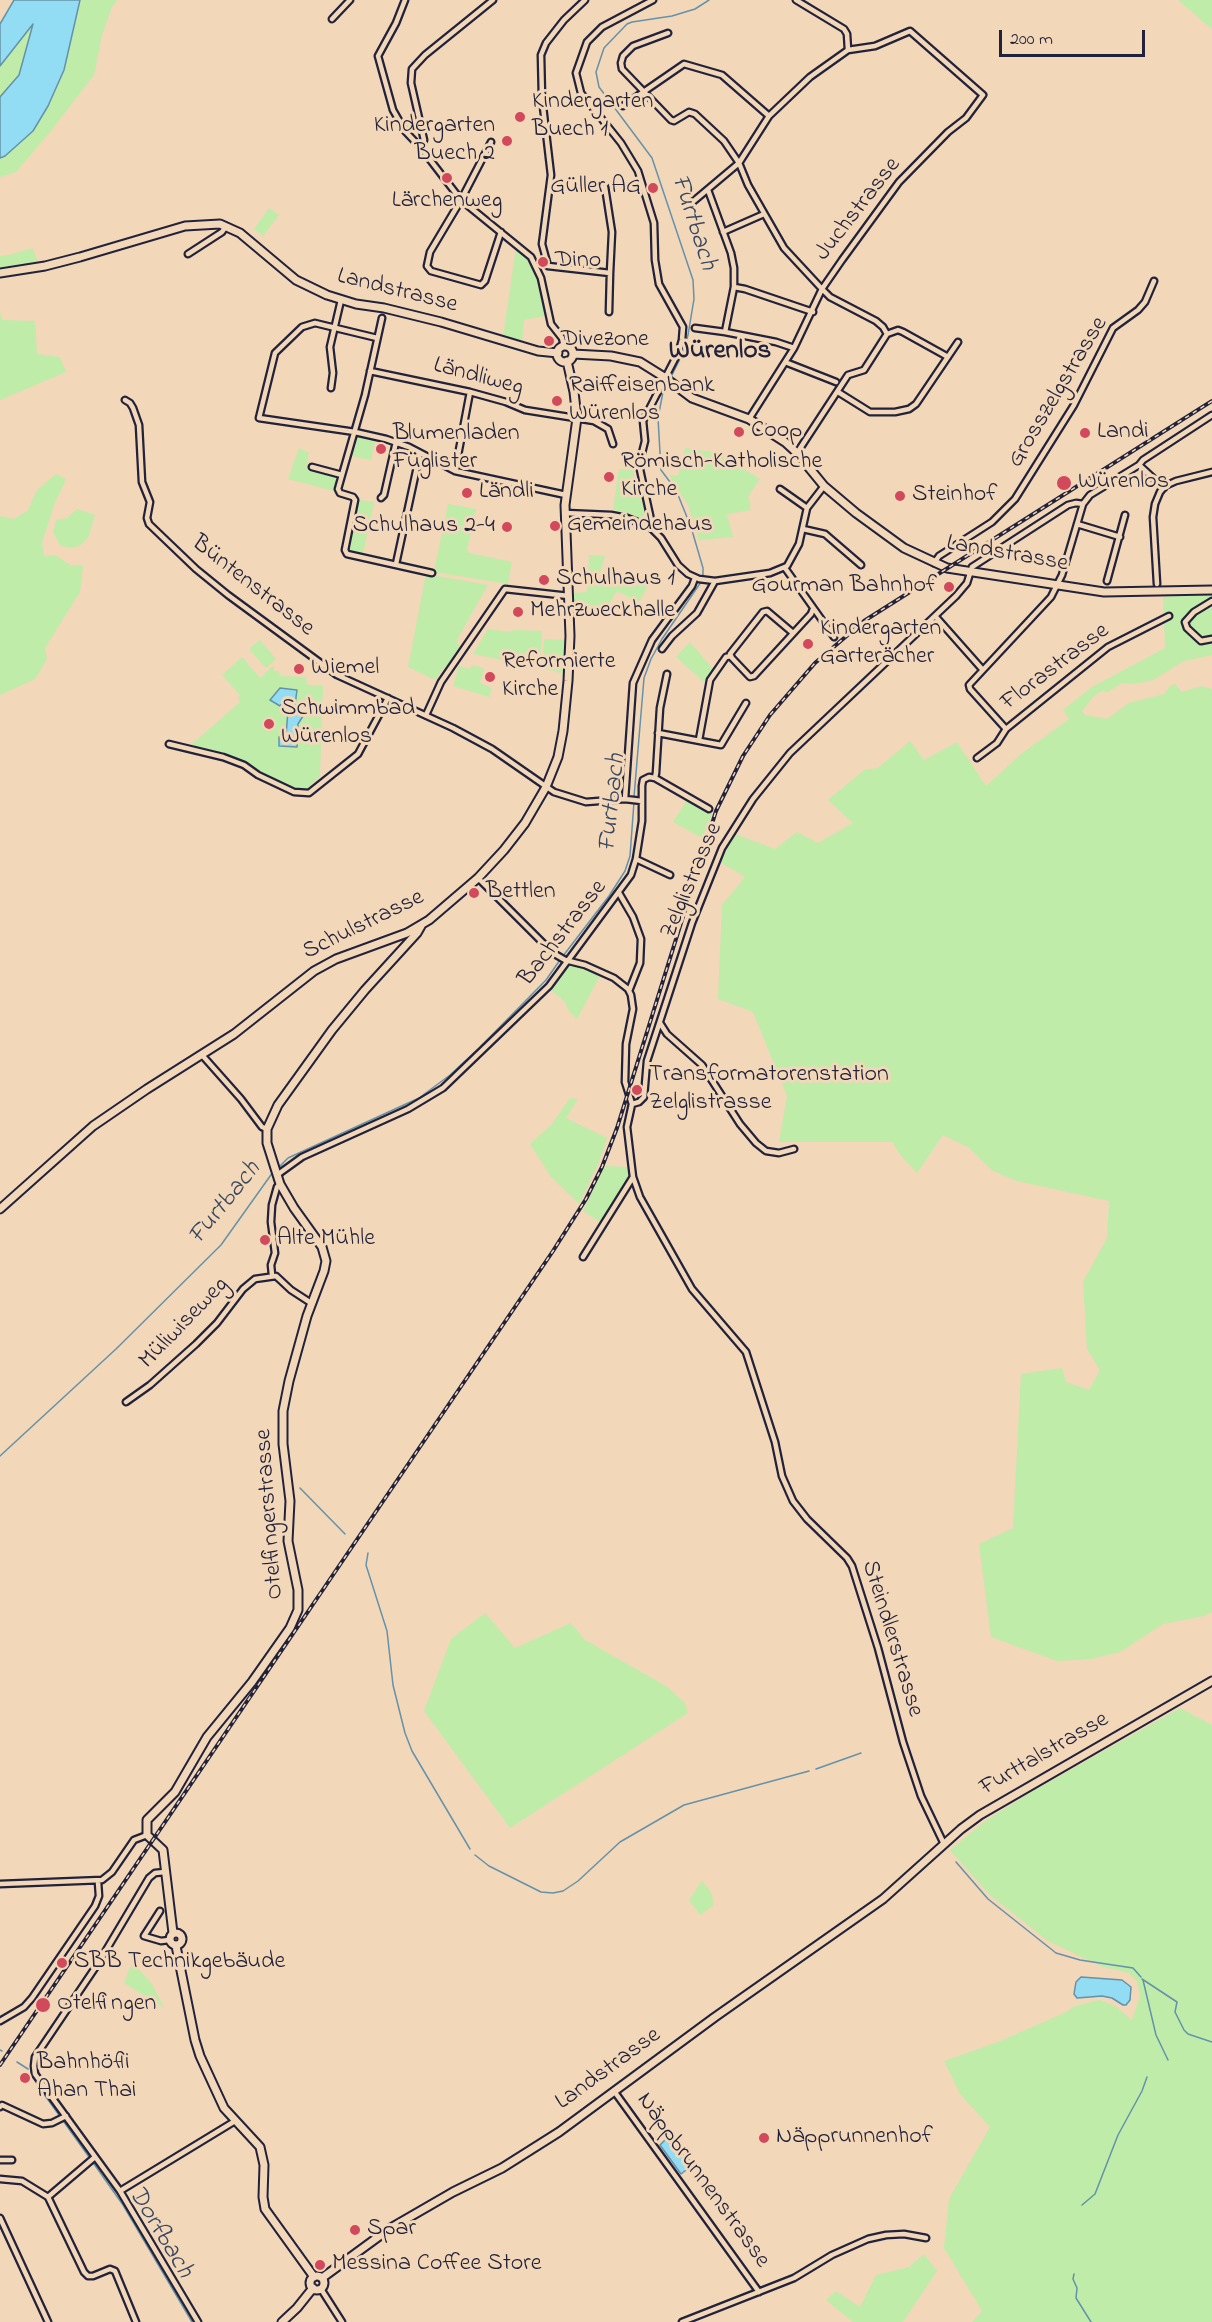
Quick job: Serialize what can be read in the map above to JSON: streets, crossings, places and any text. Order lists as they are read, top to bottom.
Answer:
{
  "streets": {
    "street": [
      "Juchstrasse",
      "Landstrasse",
      "Ländliweg",
      "Grosszelgstrasse",
      "Büntenstrasse",
      "Florastrasse",
      "Zelglistrasse",
      "Schulstrasse",
      "Bachstrasse",
      "Müliwiseweg",
      "Otelfingerstrasse",
      "Steindlerstrasse",
      "Furttalstrasse",
      "Näppbrunnenstrasse"
    ]
  },
  "crossings": [
    ["Juchstrasse", "Landstrasse"],
    ["Landstrasse", "Grosszelgstrasse"],
    ["Landstrasse", "Florastrasse"],
    ["Landstrasse", "Zelglistrasse"],
    ["Landstrasse", "Schulstrasse"],
    ["Landstrasse", "Furttalstrasse"],
    ["Landstrasse", "Näppbrunnenstrasse"],
    ["Ländliweg", "Schulstrasse"],
    ["Büntenstrasse", "Schulstrasse"],
    ["Florastrasse", "Zelglistrasse"],
    ["Zelglistrasse", "Steindlerstrasse"],
    ["Bachstrasse", "Otelfingerstrasse"],
    ["Steindlerstrasse", "Furttalstrasse"]
  ],
  "districts": ["Würenlos"],
  "water": ["Furtbach", "Dorfbach"],
  "places": [
    "Kindergarten Buech 1",
    "Kindergarten Buech 2",
    "Lärchenweg",
    "Güller AG",
    "Dino",
    "Divezone",
    "Raiffeisenbank Würenlos",
    "Coop",
    "Landi",
    "Blumenladen Füglister",
    "Römisch-Katholische Kirche",
    "Würenlos",
    "Ländli",
    "Steinhof",
    "Gemeindehaus",
    "Schulhaus 2-4",
    "Schulhaus 1",
    "Gourman Bahnhof",
    "Mehrzweckhalle",
    "Kindergarten Garterächer",
    "Wiemel",
    "Reformierte Kirche",
    "Schwimmbad Würenlos",
    "Bettlen",
    "Transformatorenstation Zelglistrasse",
    "Alte Mühle",
    "SBB Technikgebäude",
    "Otelfingen",
    "Bahnhöfli Ahan Thai",
    "Näpprunnenhof",
    "Spar",
    "Messina Coffee Store"
  ],
  "scale_bar": "200 m"
}
